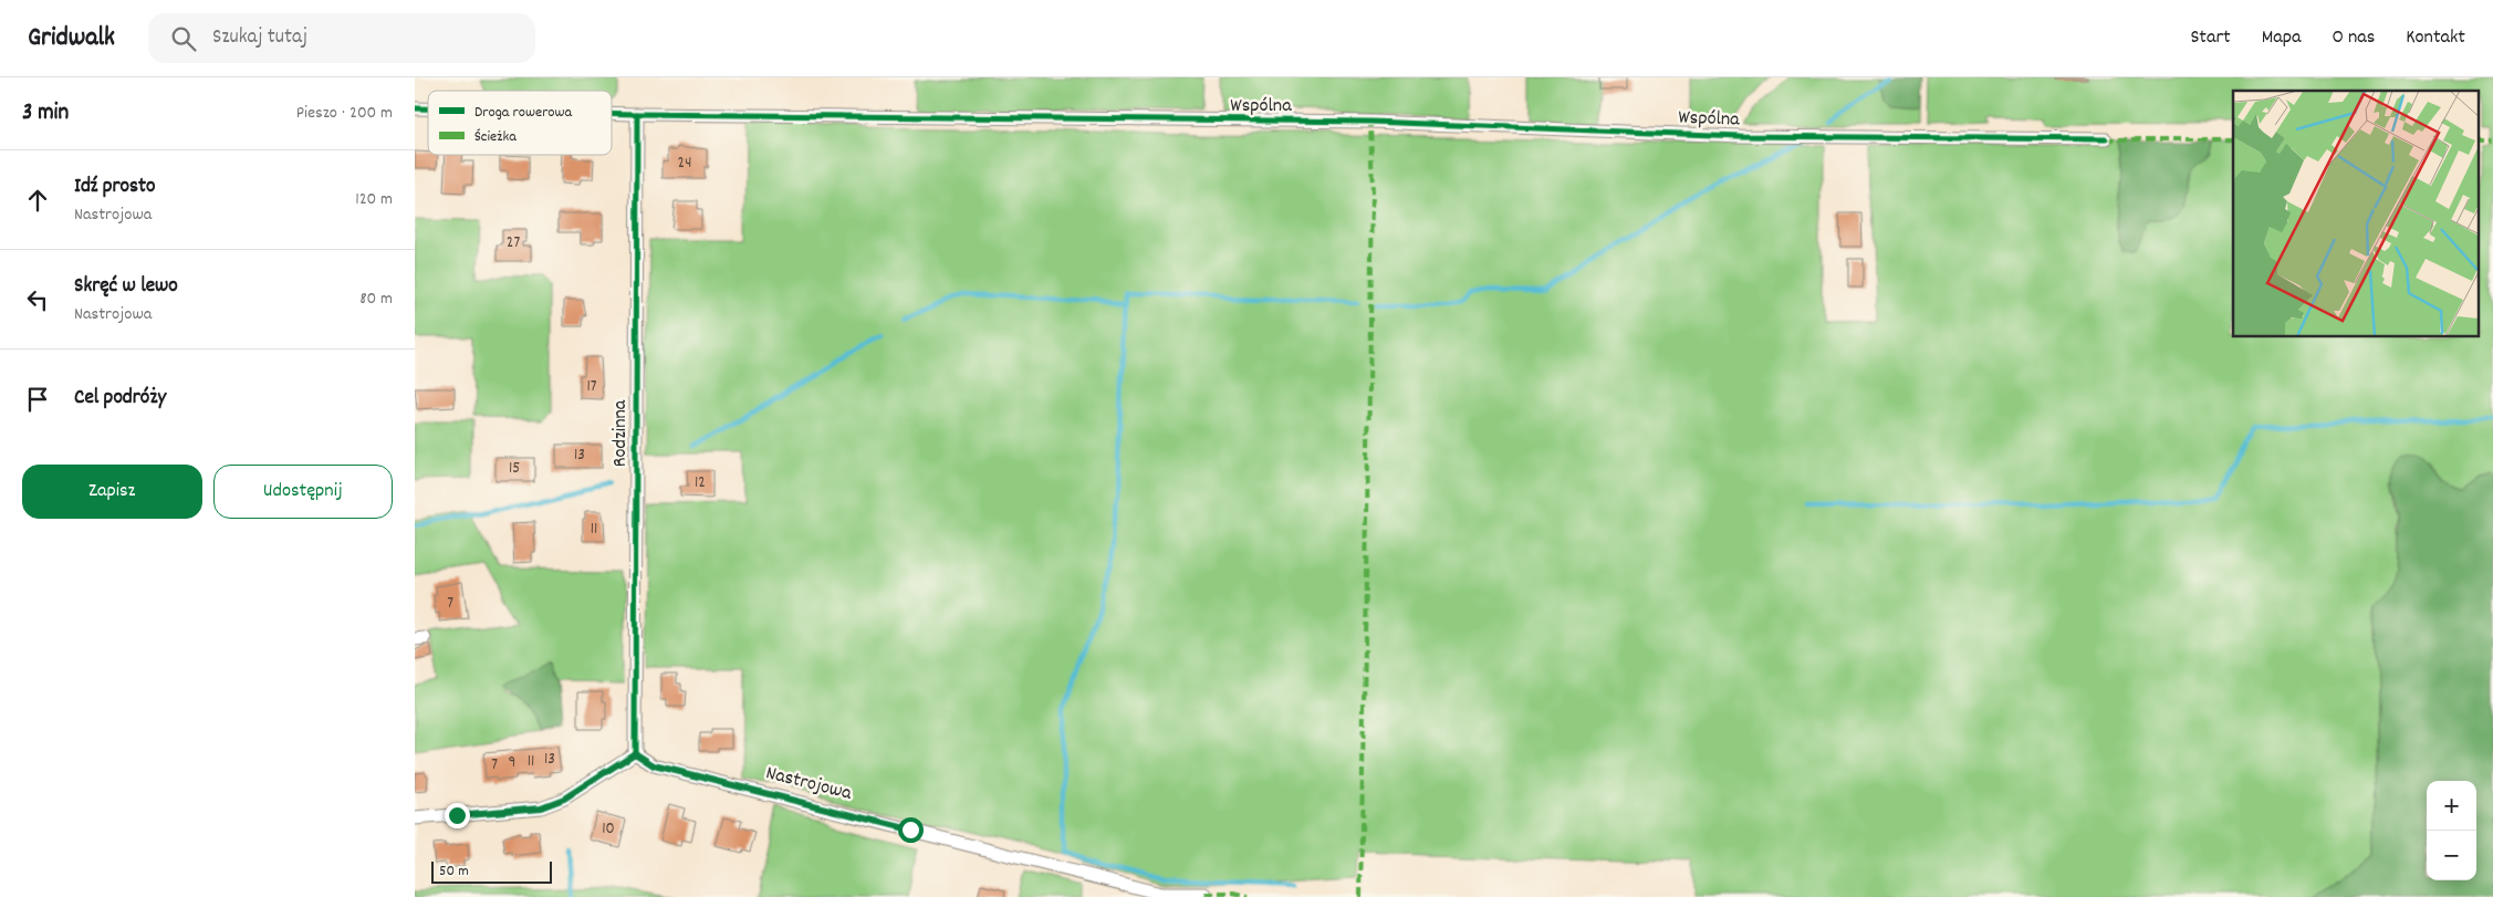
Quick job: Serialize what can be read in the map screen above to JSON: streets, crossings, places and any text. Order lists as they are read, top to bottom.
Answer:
{
  "streets": {
    "street": ["Wspólna", "Rodzinna", "Nastrojowa"]
  },
  "crossings": [
    ["Wspólna", "Rodzinna"],
    ["Rodzinna", "Nastrojowa"]
  ],
  "house_numbers": [
    "24",
    "27",
    "17",
    "13",
    "15",
    "12",
    "11",
    "7",
    "13",
    "11",
    "9",
    "7",
    "10"
  ],
  "legend": ["Droga rowerowa", "Ścieżka"],
  "scale_bar": "50 m",
  "page": {
    "header": "Gridwalk",
    "search": "Szukaj tutaj",
    "nav": [
      "Start",
      "Mapa",
      "O nas",
      "Kontakt"
    ],
    "heading": ["3 min", "Pieszo · 200 m"],
    "list": [
      ["Idź prosto", "Nastrojowa", "120 m"],
      ["Skręć w lewo", "Nastrojowa", "80 m"],
      "Cel podróży"
    ],
    "buttons": ["Zapisz", "Udostępnij"],
    "map_buttons": ["+", "−"],
    "scale": "50 m"
  }
}
